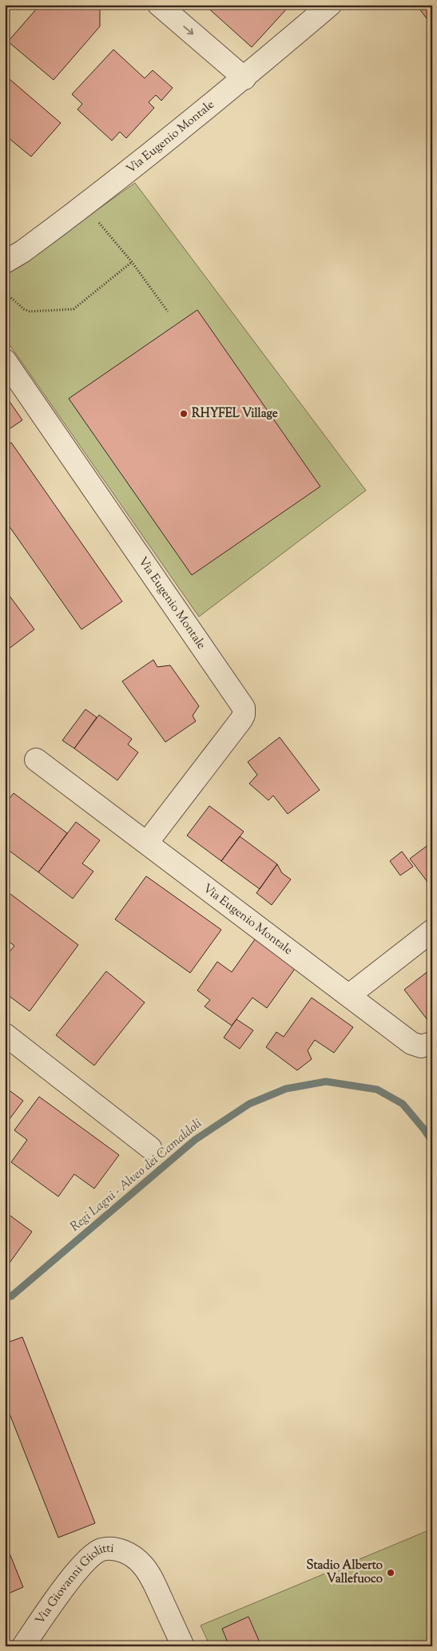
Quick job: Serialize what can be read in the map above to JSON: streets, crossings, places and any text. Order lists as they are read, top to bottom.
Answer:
{
  "streets": {
    "street": ["Via Eugenio Montale", "Via Giovanni Giolitti"]
  },
  "water": ["Regi Lagni - Alveo dei Camaldoli"],
  "places": ["RHYFEL Village", "Stadio Alberto Vallefuoco"]
}
